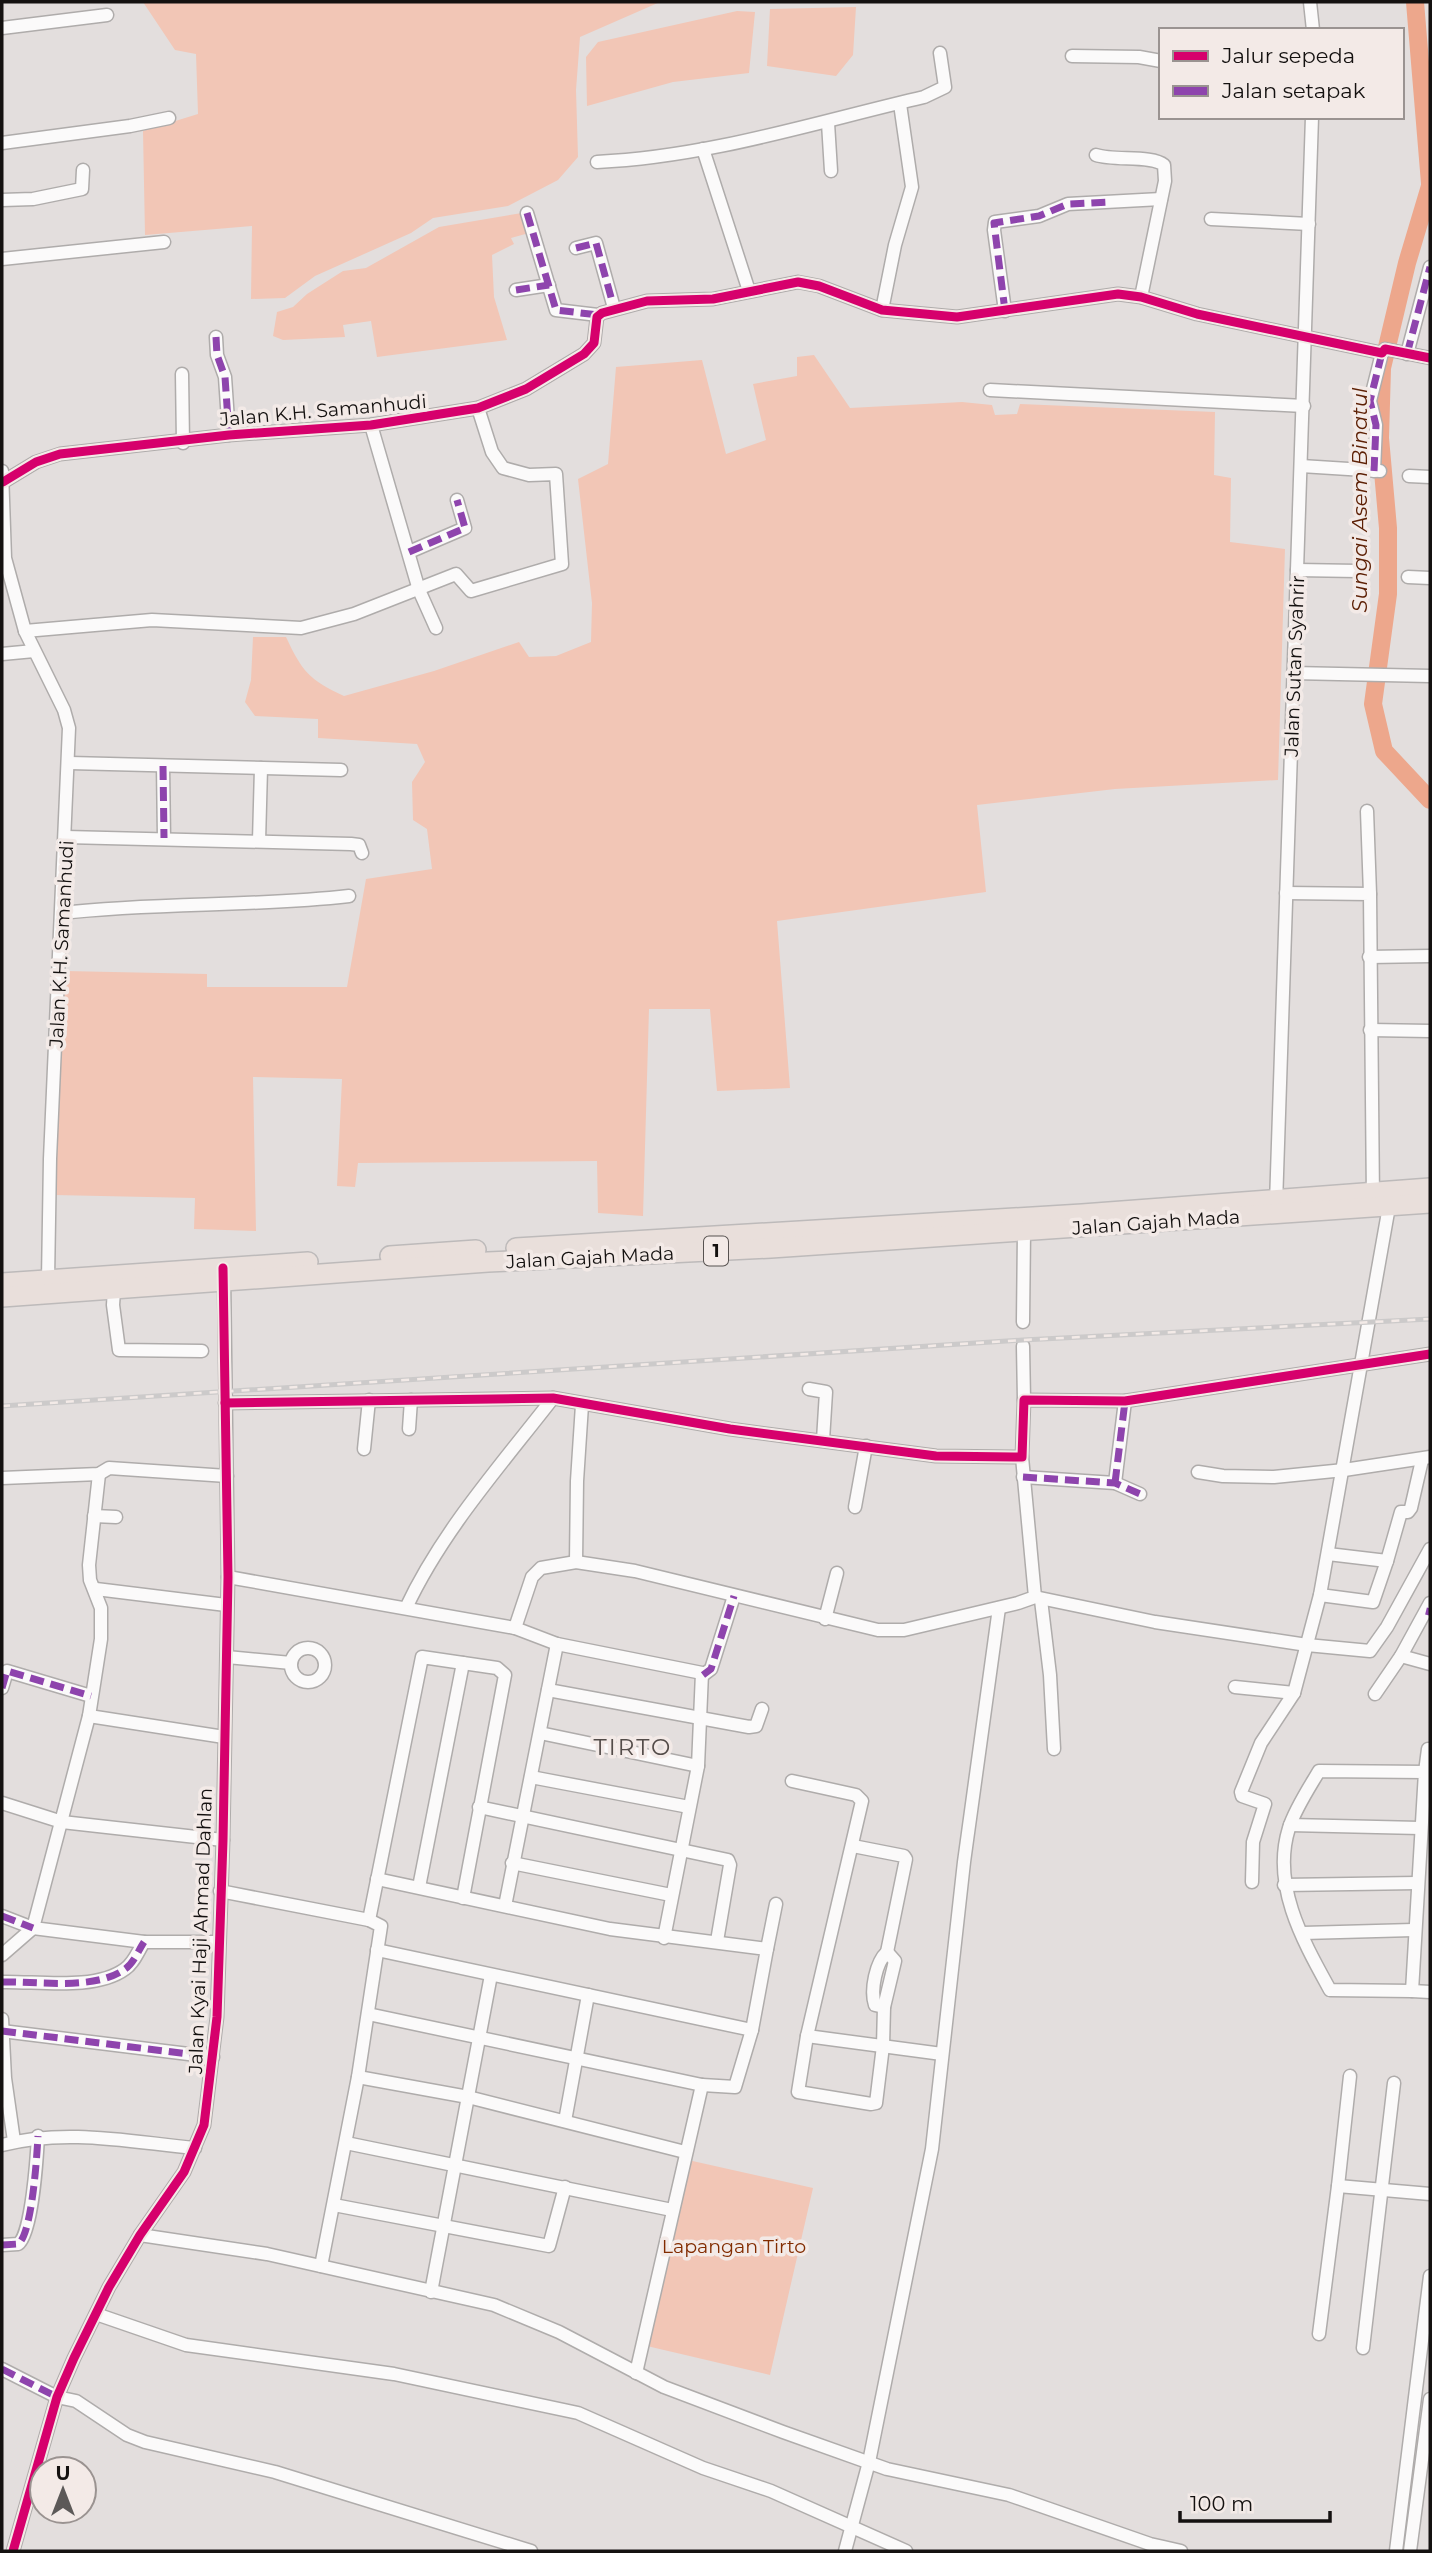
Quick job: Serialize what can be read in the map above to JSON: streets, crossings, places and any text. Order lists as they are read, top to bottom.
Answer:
{
  "streets": {
    "highway": ["Jalan Gajah Mada", "1"],
    "street": ["Jalan K.H. Samanhudi", "Jalan Sutan Syahrir", "Jalan Kyai Haji Ahmad Dahlan"]
  },
  "crossings": [
    ["Jalan K.H. Samanhudi", "Jalan Gajah Mada"],
    ["Jalan Sutan Syahrir", "Jalan Gajah Mada"],
    ["Jalan Gajah Mada", "Jalan Kyai Haji Ahmad Dahlan"]
  ],
  "districts": ["TIRTO"],
  "water": ["Sungai Asem Binatul"],
  "parks": ["Lapangan Tirto"],
  "legend": ["Jalur sepeda", "Jalan setapak"],
  "scale_bar": "100 m",
  "north": "top"
}
